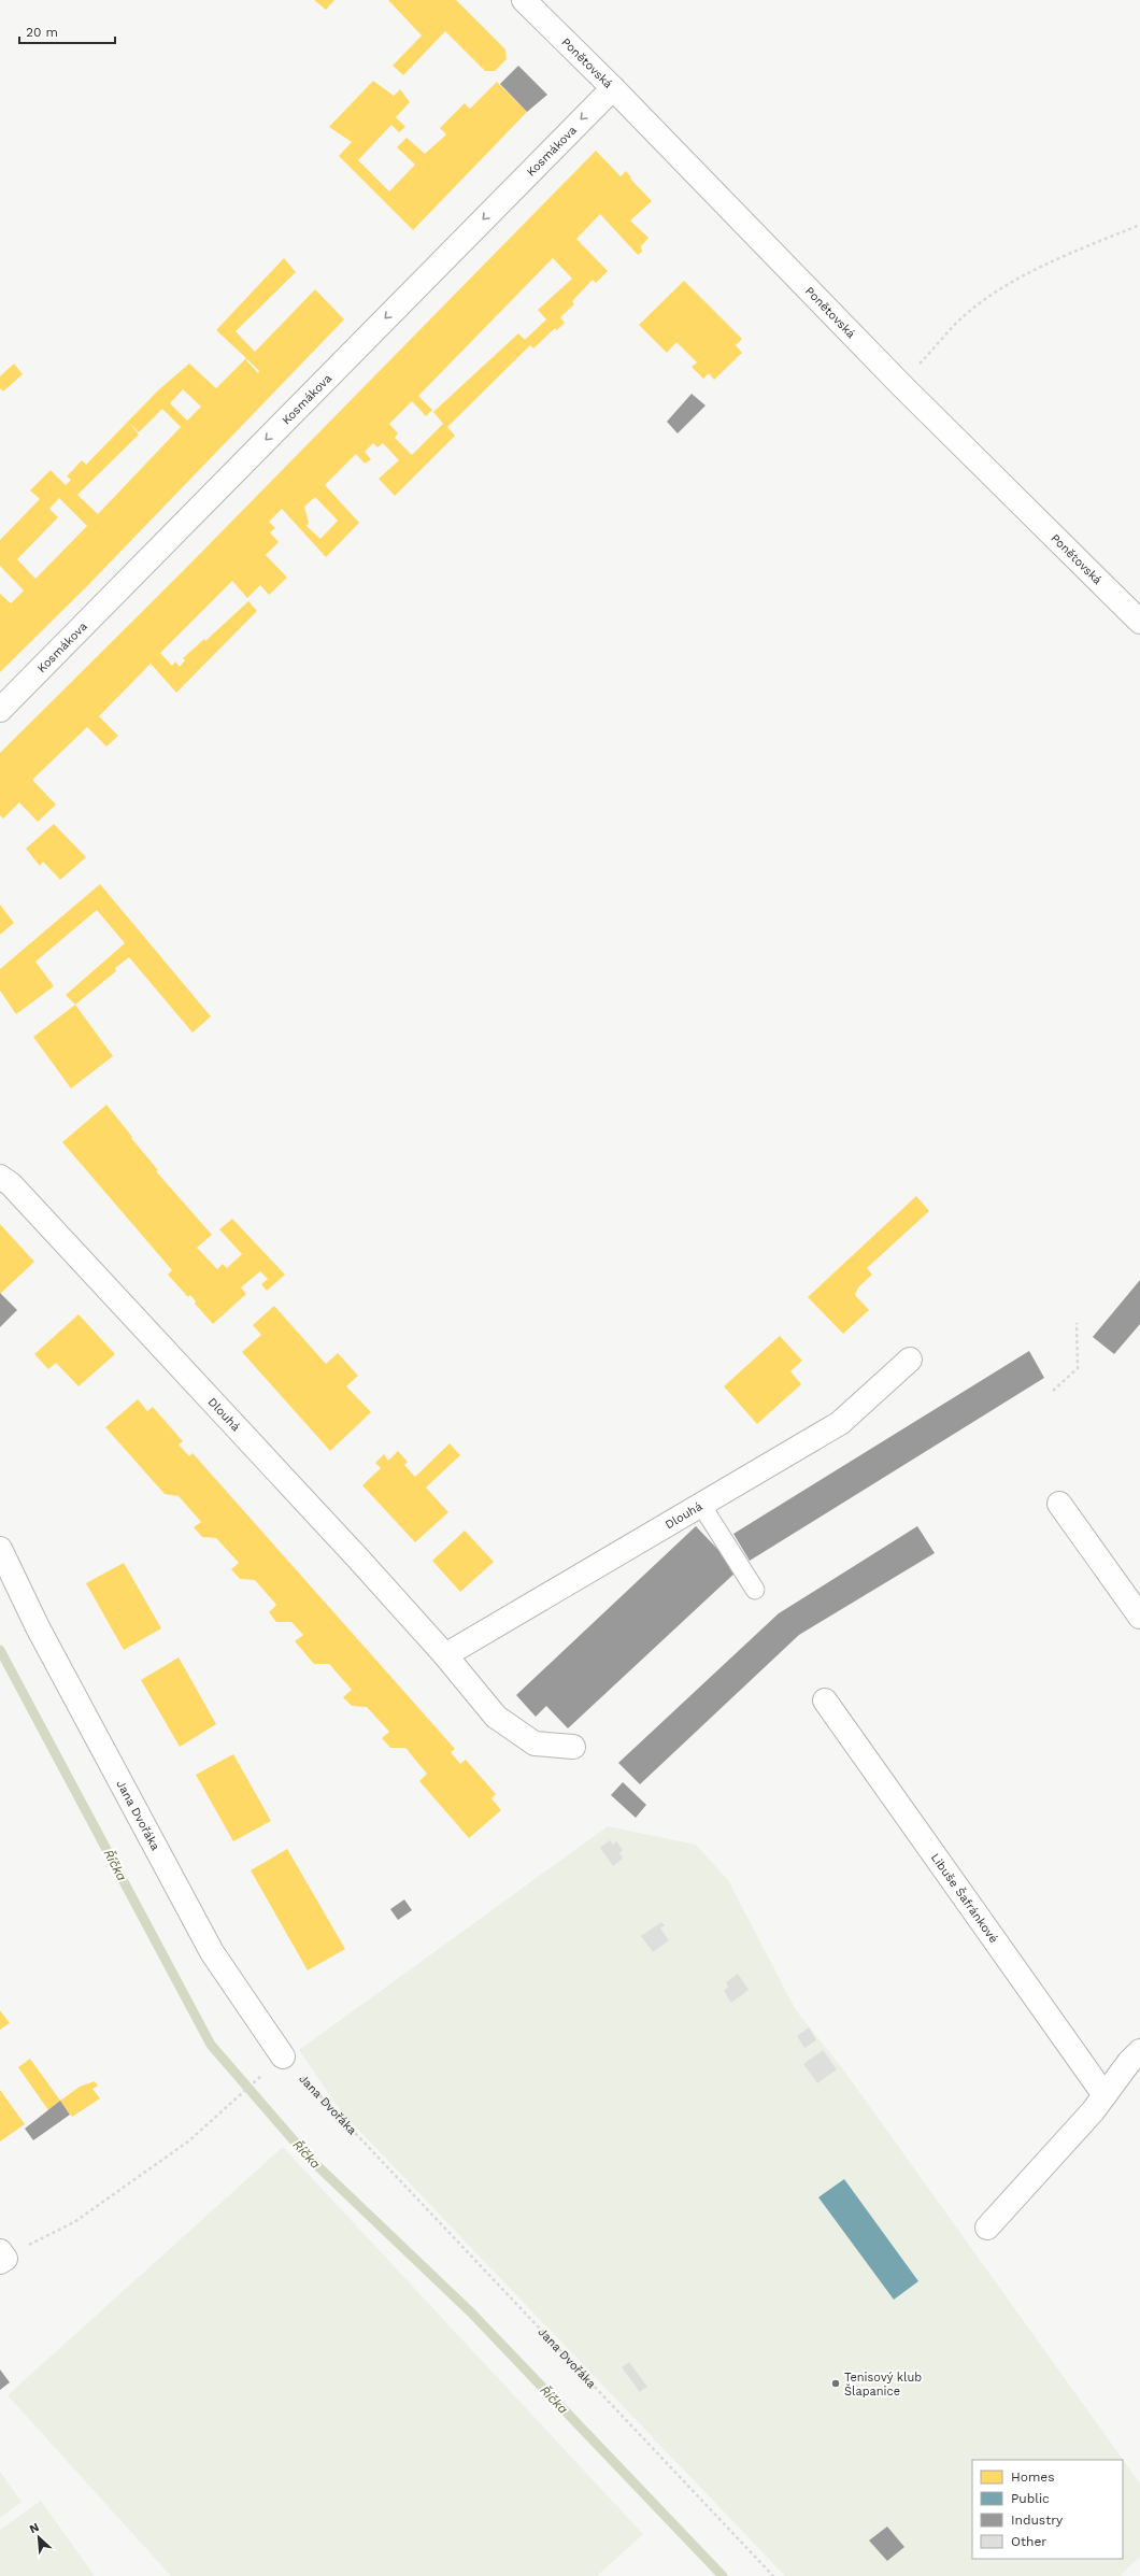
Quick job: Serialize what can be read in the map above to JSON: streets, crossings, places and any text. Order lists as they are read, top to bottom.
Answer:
{
  "streets": {
    "street": [
      "Ponětovská",
      "Kosmákova",
      "Dlouhá",
      "Jana Dvořáka",
      "Libuše Šafránkové"
    ]
  },
  "crossings": [
    ["Ponětovská", "Kosmákova"]
  ],
  "one_way": ["Kosmákova"],
  "water": ["Říčka"],
  "places": ["Tenisový klub Šlapanice"],
  "legend": [
    "Homes",
    "Public",
    "Industry",
    "Other"
  ],
  "scale_bar": "20 m",
  "north": "top left"
}
